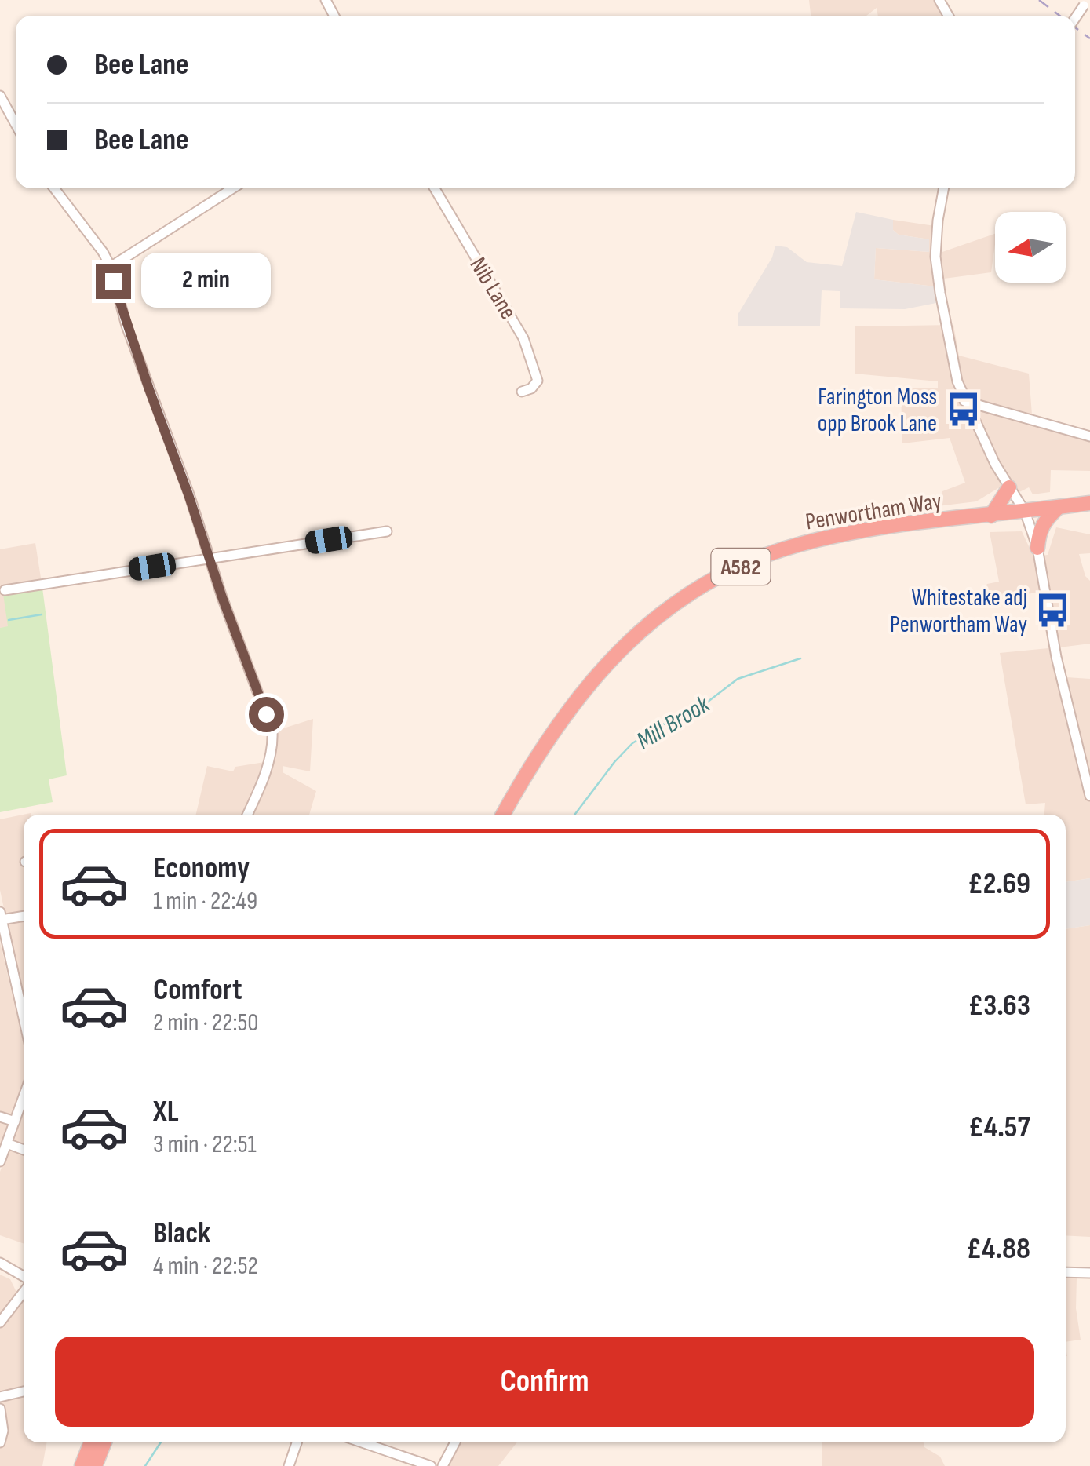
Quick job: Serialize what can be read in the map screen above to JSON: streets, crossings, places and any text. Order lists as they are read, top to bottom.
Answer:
{
  "streets": {
    "highway": ["Penwortham Way", "A582"],
    "street": ["Nib Lane"]
  },
  "water": ["Mill Brook"],
  "places": {
    "bus stop": ["Farington Moss opp Brook Lane", "Whitestake adj Penwortham Way"]
  },
  "north": "left",
  "page": {
    "banner": ["Bee Lane", "Bee Lane"],
    "bubble": "2 min",
    "list": [
      {
        "name": "Economy",
        "note": "1 min · 22:49",
        "value": "£2.69"
      },
      {
        "name": "Comfort",
        "note": "2 min · 22:50",
        "value": "£3.63"
      },
      {
        "name": "XL",
        "note": "3 min · 22:51",
        "value": "£4.57"
      },
      {
        "name": "Black",
        "note": "4 min · 22:52",
        "value": "£4.88"
      }
    ],
    "buttons": "Confirm"
  }
}
